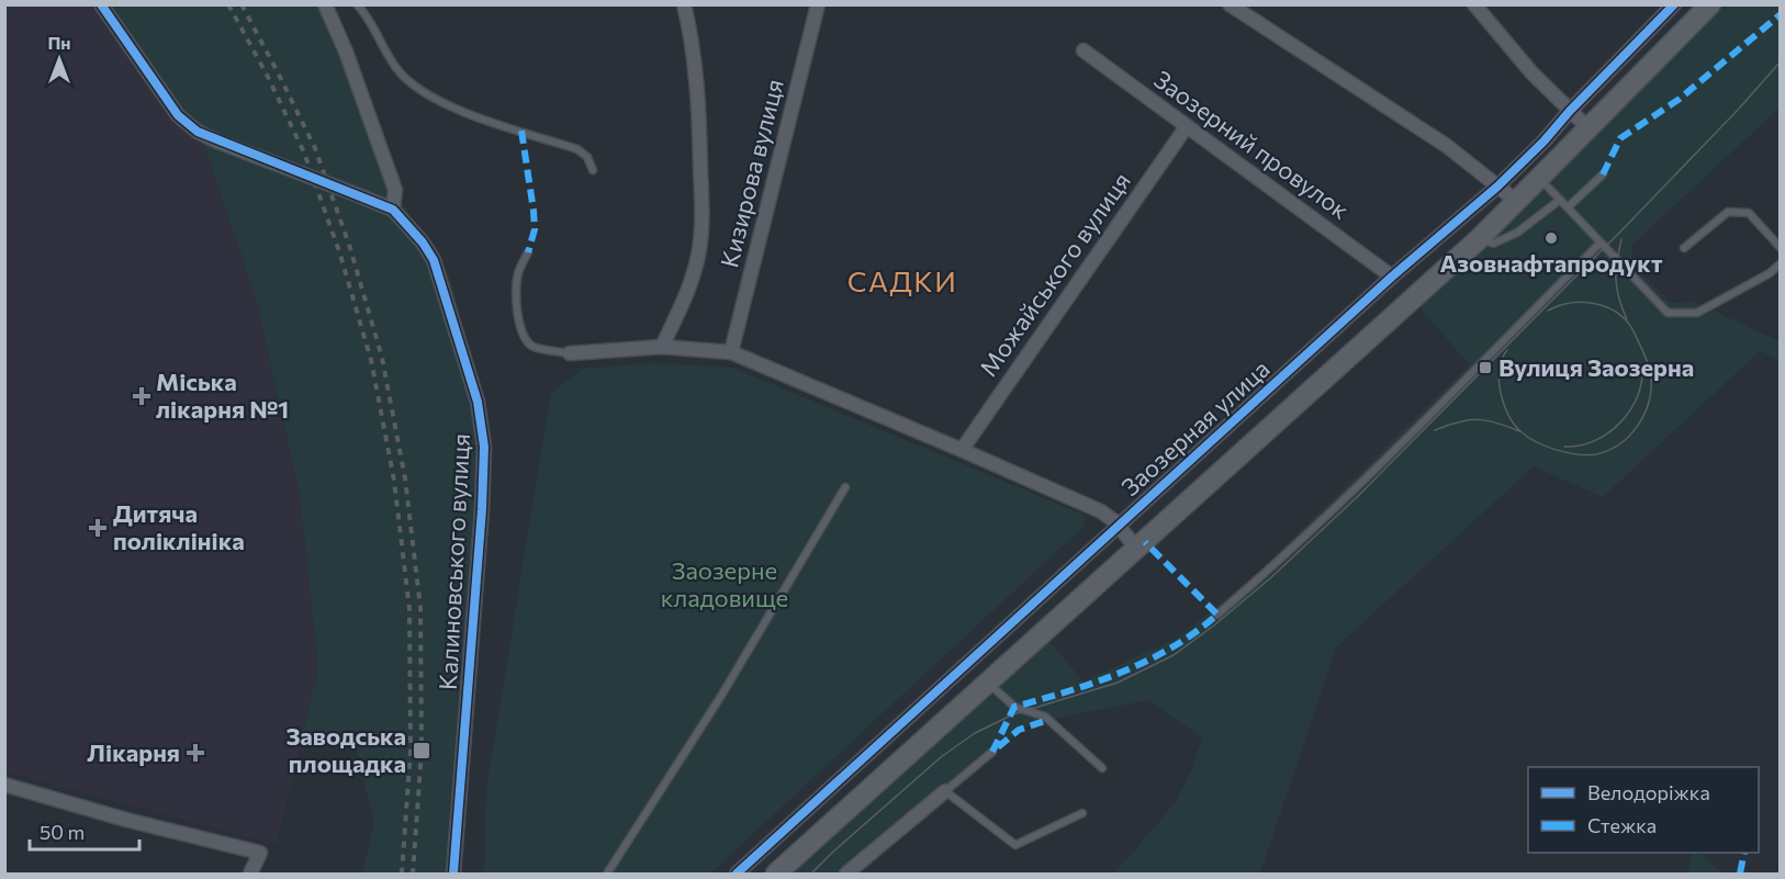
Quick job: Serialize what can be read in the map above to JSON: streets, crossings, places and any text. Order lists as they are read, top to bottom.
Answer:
{
  "streets": {
    "street": [
      "Заозерний провулок",
      "Кизирова вулиця",
      "Можайського вулиця",
      "Заозерная улица",
      "Калиновського вулиця"
    ]
  },
  "crossings": [
    ["Заозерний провулок", "Можайського вулиця"],
    ["Заозерний провулок", "Заозерная улица"]
  ],
  "districts": ["САДКИ"],
  "parks": ["Заозерне кладовище"],
  "places": {
    "other": ["Азовнафтапродукт"],
    "transit": ["Вулиця Заозерна", "Заводська площадка"],
    "health": ["Міська лікарня №1", "Дитяча поліклініка", "Лікарня"]
  },
  "legend": ["Велодоріжка", "Стежка"],
  "scale_bar": "50 m",
  "north": "top"
}
